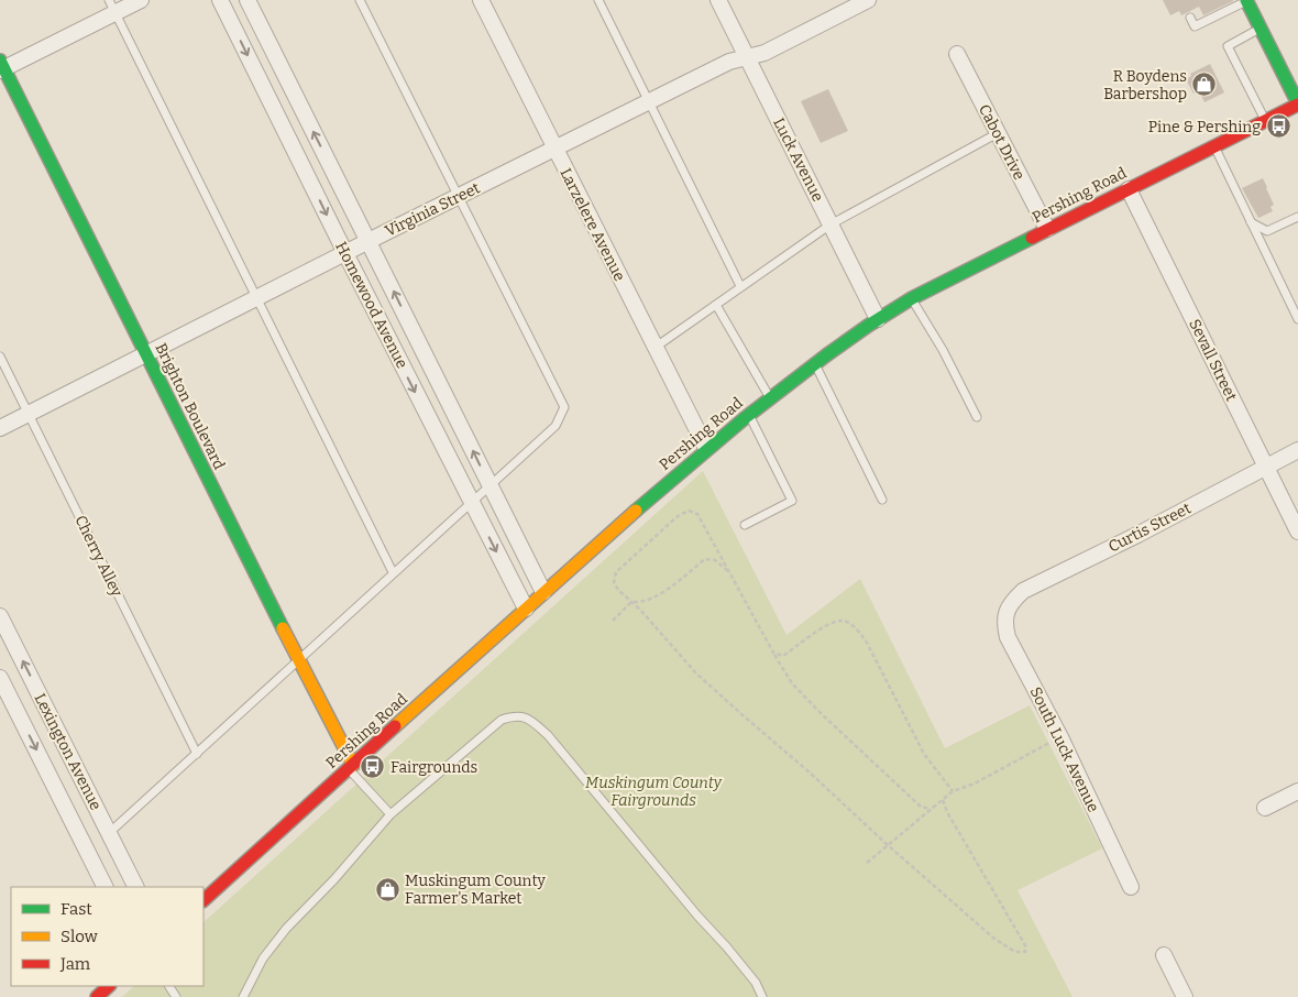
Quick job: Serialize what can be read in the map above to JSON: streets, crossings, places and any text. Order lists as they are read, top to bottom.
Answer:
{
  "streets": {
    "street": [
      "Cabot Drive",
      "Luck Avenue",
      "Pershing Road",
      "Virginia Street",
      "Larzelere Avenue",
      "Homewood Avenue",
      "Sevall Street",
      "Brighton Boulevard",
      "Curtis Street",
      "South Luck Avenue",
      "Lexington Avenue"
    ],
    "lane": ["Cherry Alley"]
  },
  "crossings": [
    ["Cabot Drive", "Pershing Road"],
    ["Luck Avenue", "Pershing Road"],
    ["Luck Avenue", "Virginia Street"],
    ["Pershing Road", "Larzelere Avenue"],
    ["Pershing Road", "Homewood Avenue"],
    ["Pershing Road", "Sevall Street"],
    ["Pershing Road", "Brighton Boulevard"],
    ["Virginia Street", "Larzelere Avenue"],
    ["Virginia Street", "Homewood Avenue"],
    ["Virginia Street", "Brighton Boulevard"],
    ["Virginia Street", "Cherry Alley"],
    ["Sevall Street", "Curtis Street"],
    ["Curtis Street", "South Luck Avenue"]
  ],
  "parks": ["Muskingum County Fairgrounds"],
  "places": {
    "shop": ["R Boydens Barbershop", "Muskingum County Farmer's Market"],
    "bus stop": ["Pine & Pershing", "Fairgrounds"]
  },
  "legend": ["Fast", "Slow", "Jam"]
}
